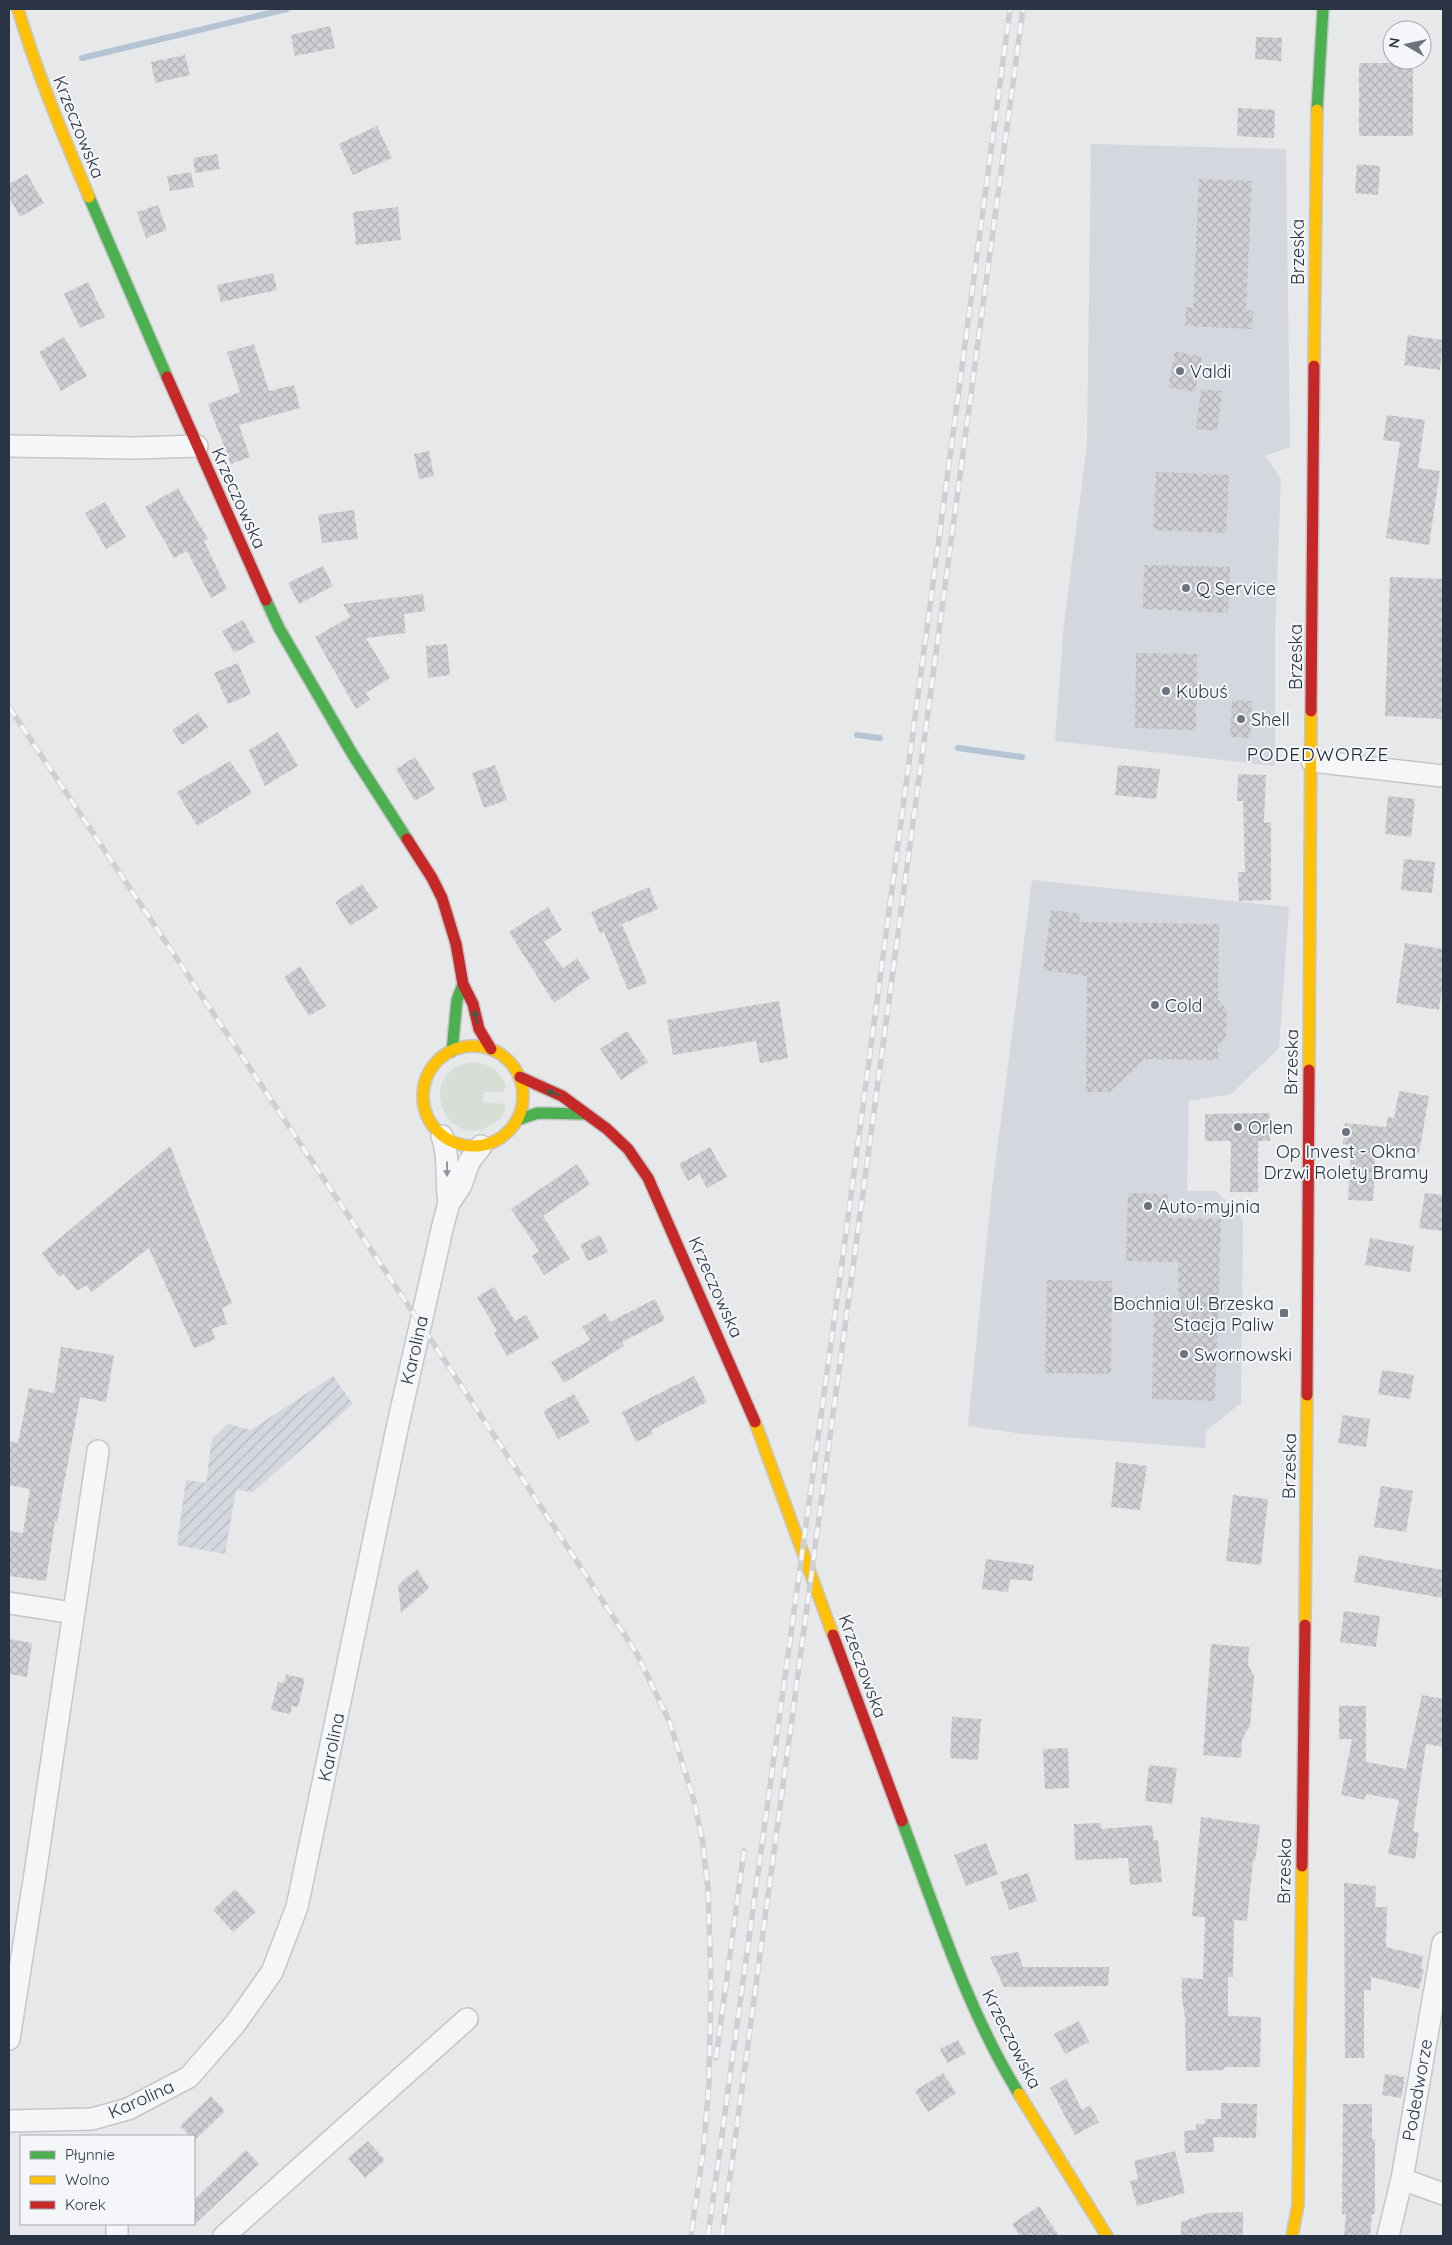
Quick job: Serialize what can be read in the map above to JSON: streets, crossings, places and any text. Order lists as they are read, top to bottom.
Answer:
{
  "streets": {
    "main road": ["Krzeczowska", "Brzeska"],
    "street": ["Karolina", "Podedworze"]
  },
  "crossings": [
    ["Krzeczowska", "Karolina"]
  ],
  "districts": ["PODEDWORZE"],
  "places": {
    "other": [
      "Valdi",
      "Q Service",
      "Kubuś",
      "Shell",
      "Cold",
      "Orlen",
      "Op Invest - Okna Drzwi Rolety Bramy",
      "Auto-myjnia",
      "Swornowski"
    ],
    "transit": ["Bochnia ul. Brzeska Stacja Paliw"]
  },
  "legend": ["Płynnie", "Wolno", "Korek"],
  "north": "left"
}
